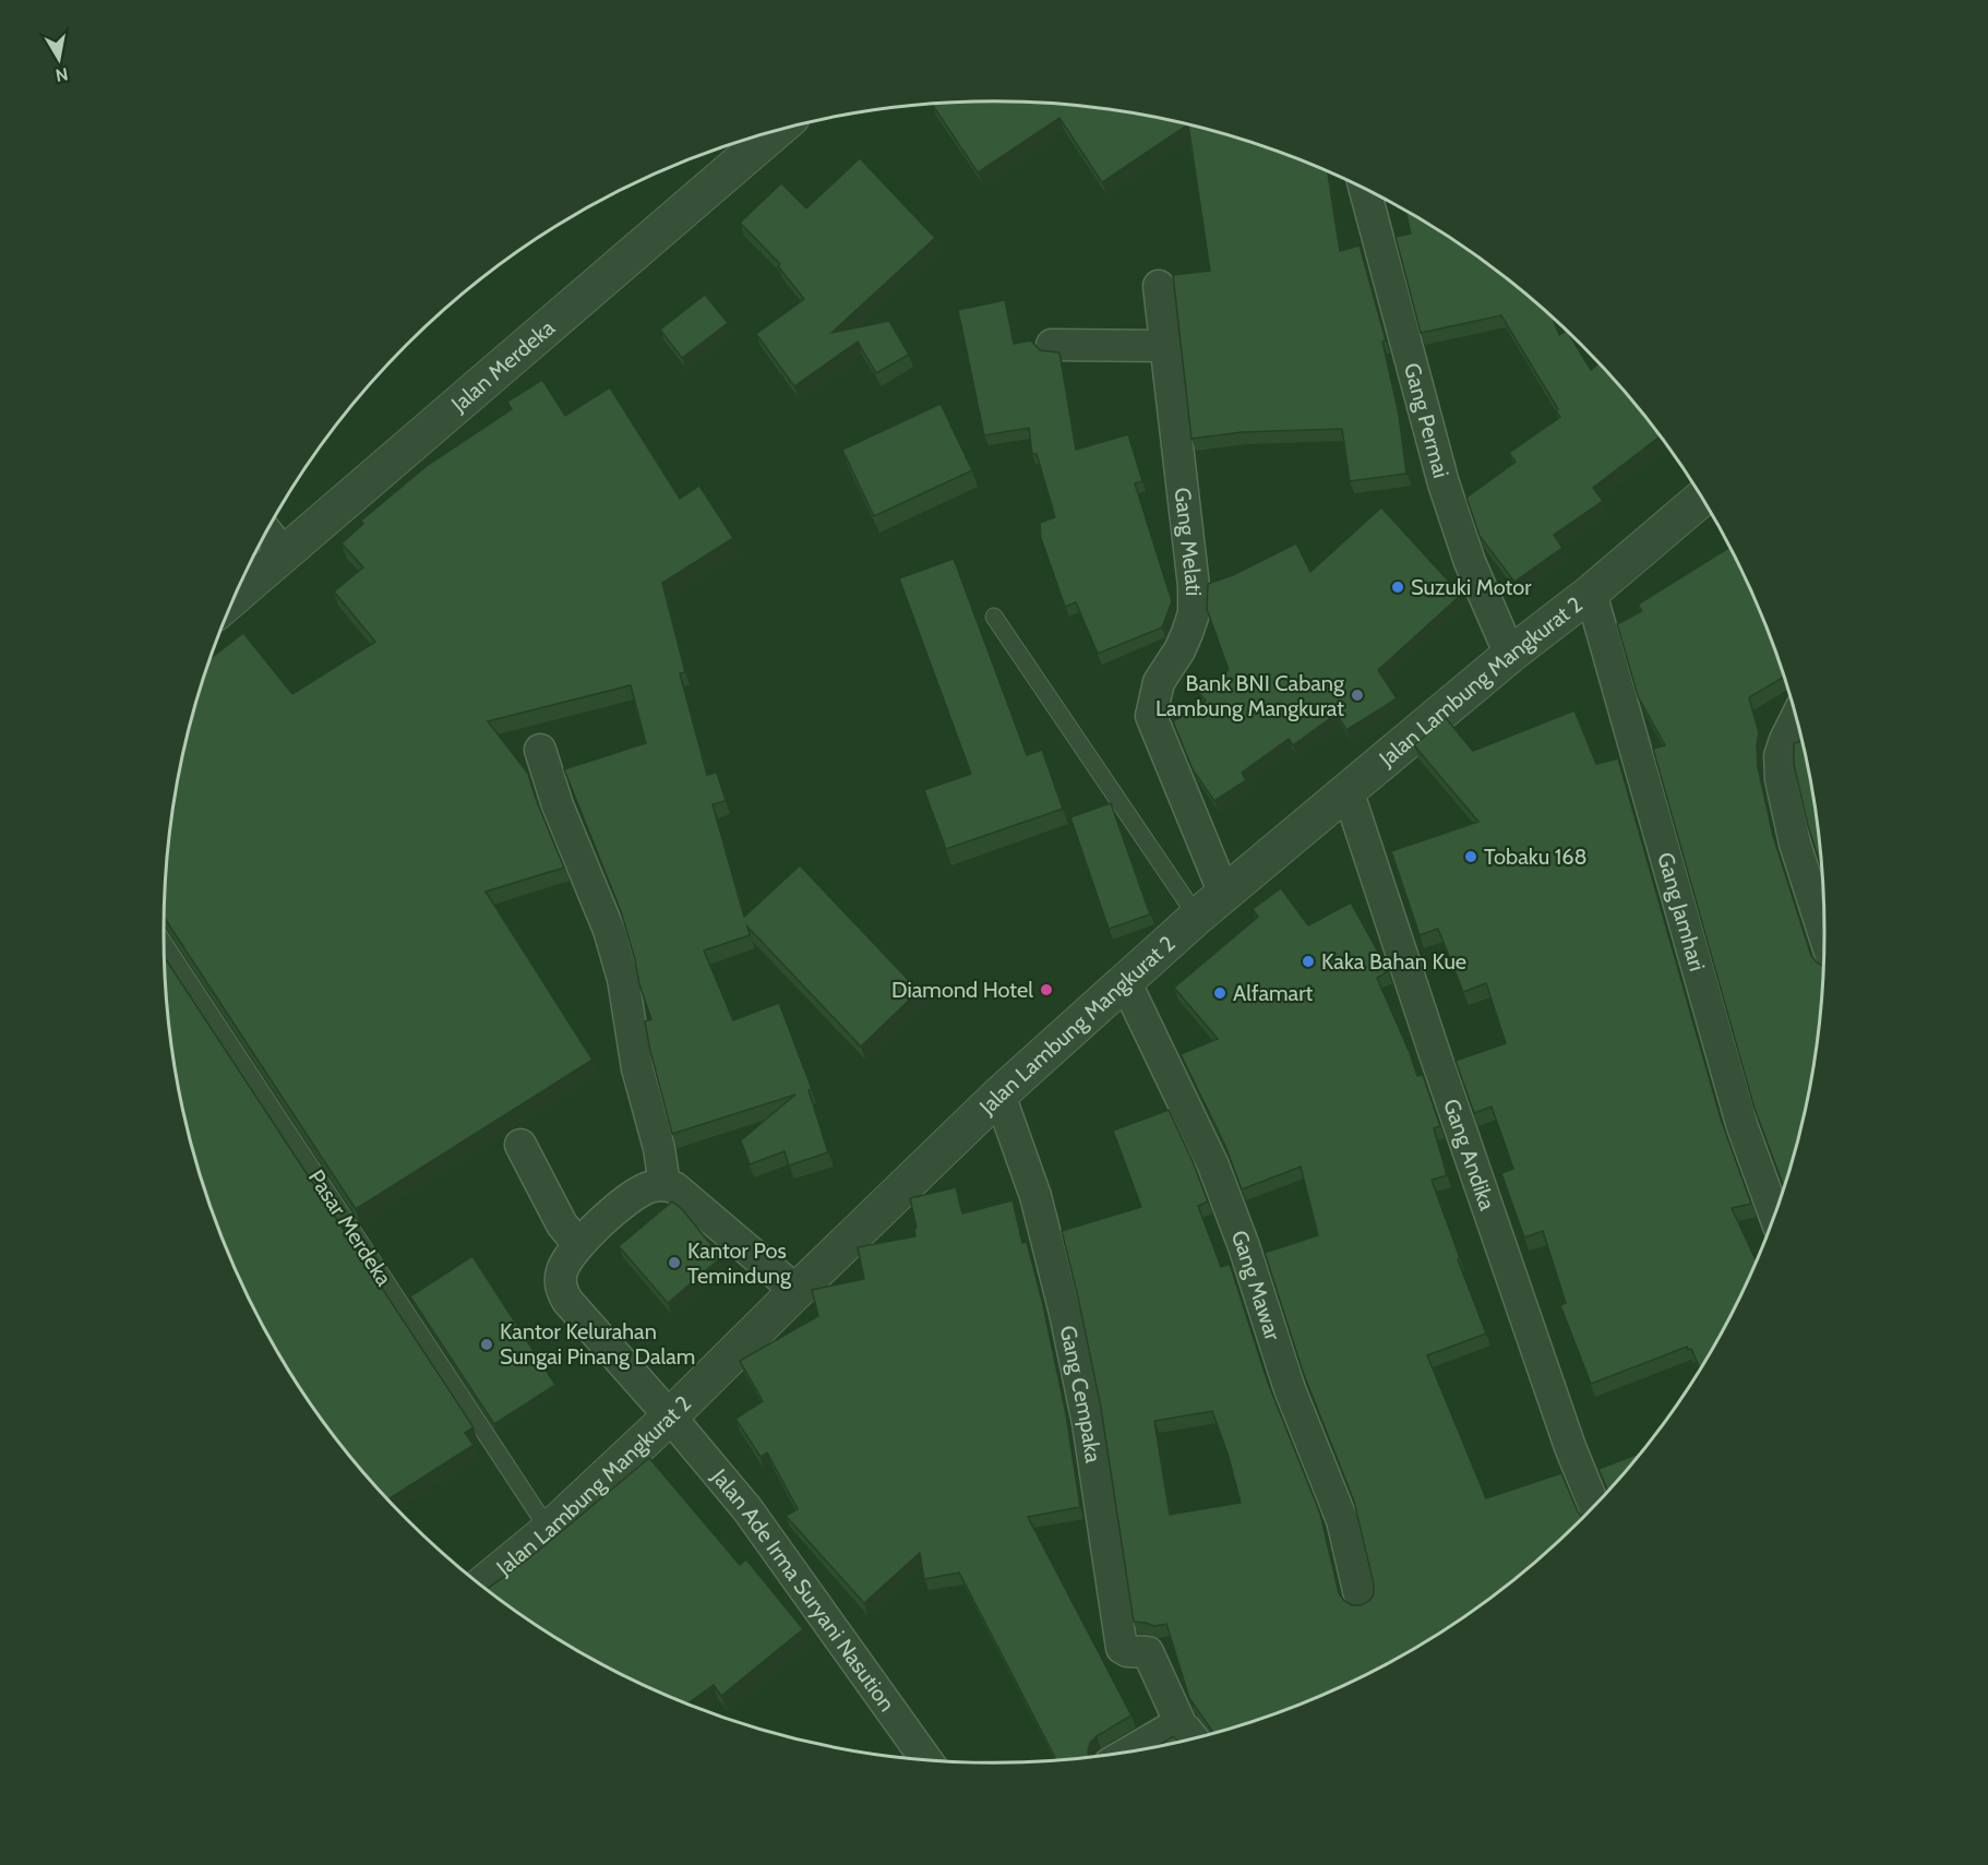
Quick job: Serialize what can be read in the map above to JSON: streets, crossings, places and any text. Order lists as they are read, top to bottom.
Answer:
{
  "streets": {
    "street": [
      "Jalan Merdeka",
      "Gang Permai",
      "Gang Melati",
      "Jalan Lambung Mangkurat 2",
      "Gang Jamhari",
      "Gang Andika",
      "Gang Mawar",
      "Gang Cempaka",
      "Jalan Ade Irma Suryani Nasution"
    ],
    "lane": ["Pasar Merdeka"]
  },
  "crossings": [
    ["Gang Permai", "Jalan Lambung Mangkurat 2"],
    ["Gang Melati", "Jalan Lambung Mangkurat 2"],
    ["Jalan Lambung Mangkurat 2", "Gang Jamhari"],
    ["Jalan Lambung Mangkurat 2", "Gang Andika"],
    ["Jalan Lambung Mangkurat 2", "Pasar Merdeka"],
    ["Jalan Lambung Mangkurat 2", "Gang Mawar"],
    ["Jalan Lambung Mangkurat 2", "Gang Cempaka"],
    ["Jalan Lambung Mangkurat 2", "Jalan Ade Irma Suryani Nasution"]
  ],
  "places": [
    "Suzuki Motor",
    "Bank BNI Cabang Lambung Mangkurat",
    "Tobaku 168",
    "Kaka Bahan Kue",
    "Diamond Hotel",
    "Alfamart",
    "Kantor Pos Temindung",
    "Kantor Kelurahan Sungai Pinang Dalam"
  ],
  "north": "bottom"
}
